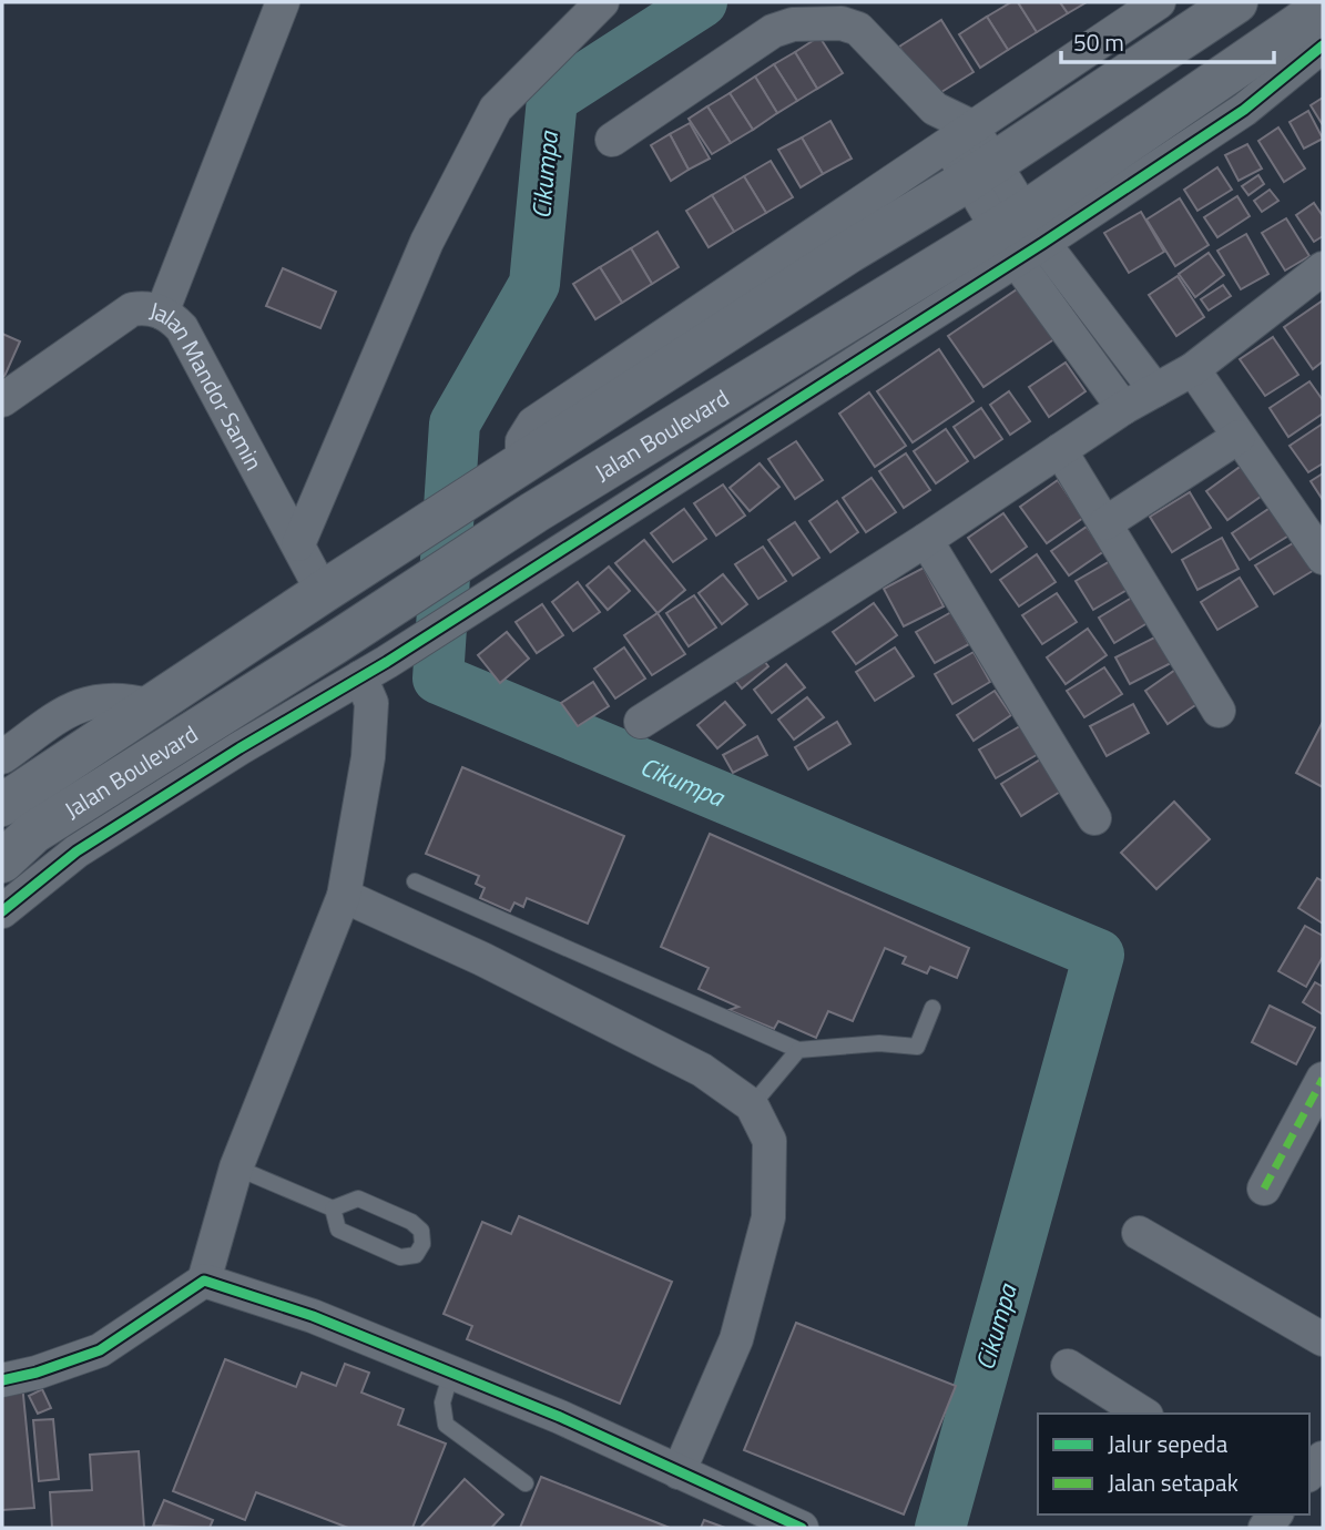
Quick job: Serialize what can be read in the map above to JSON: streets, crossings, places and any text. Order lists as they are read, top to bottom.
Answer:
{
  "streets": {
    "main road": ["Jalan Boulevard"],
    "street": ["Jalan Mandor Samin"]
  },
  "crossings": [
    ["Jalan Mandor Samin", "Jalan Boulevard"]
  ],
  "water": ["Cikumpa"],
  "legend": ["Jalur sepeda", "Jalan setapak"],
  "scale_bar": "50 m"
}
